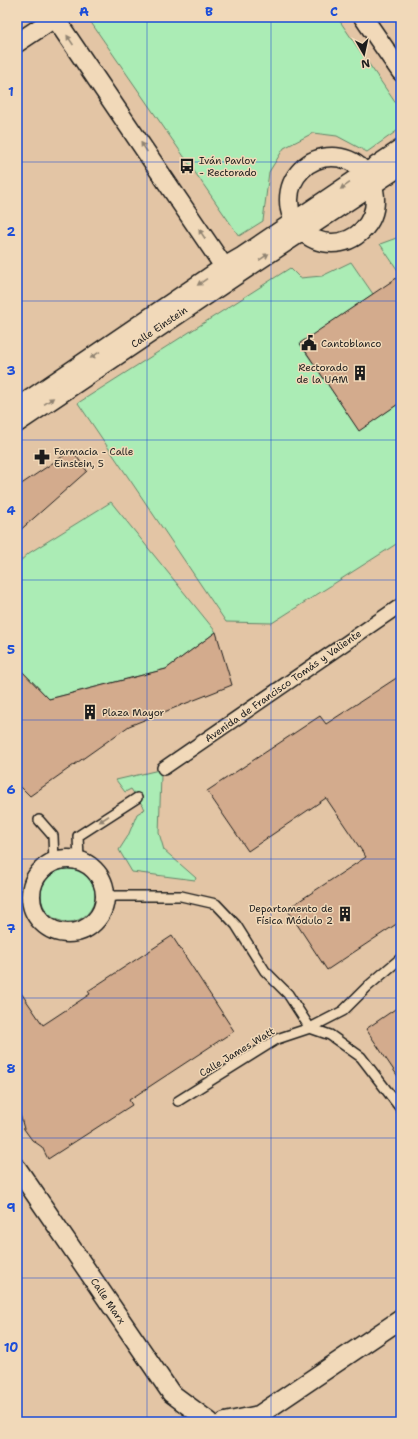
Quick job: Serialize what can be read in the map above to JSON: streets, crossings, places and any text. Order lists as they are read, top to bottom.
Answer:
{
  "streets": {
    "street": ["Calle Einstein", "Avenida de Francisco Tomás y Valiente", "Calle Marx"],
    "lane": ["Calle James Watt"]
  },
  "places": {
    "bus stop": ["Iván Pavlov - Rectorado"],
    "public building": ["Cantoblanco"],
    "building": ["Rectorado de la UAM", "Plaza Mayor", "Departamento de Física Módulo 2"],
    "pharmacy": ["Farmacia - Calle Einstein, 5"]
  },
  "north": "bottom",
  "grid": {
    "columns": ["A", "B", "C"],
    "rows": [
      "1",
      "2",
      "3",
      "4",
      "5",
      "6",
      "7",
      "8",
      "9",
      "10"
    ]
  }
}
